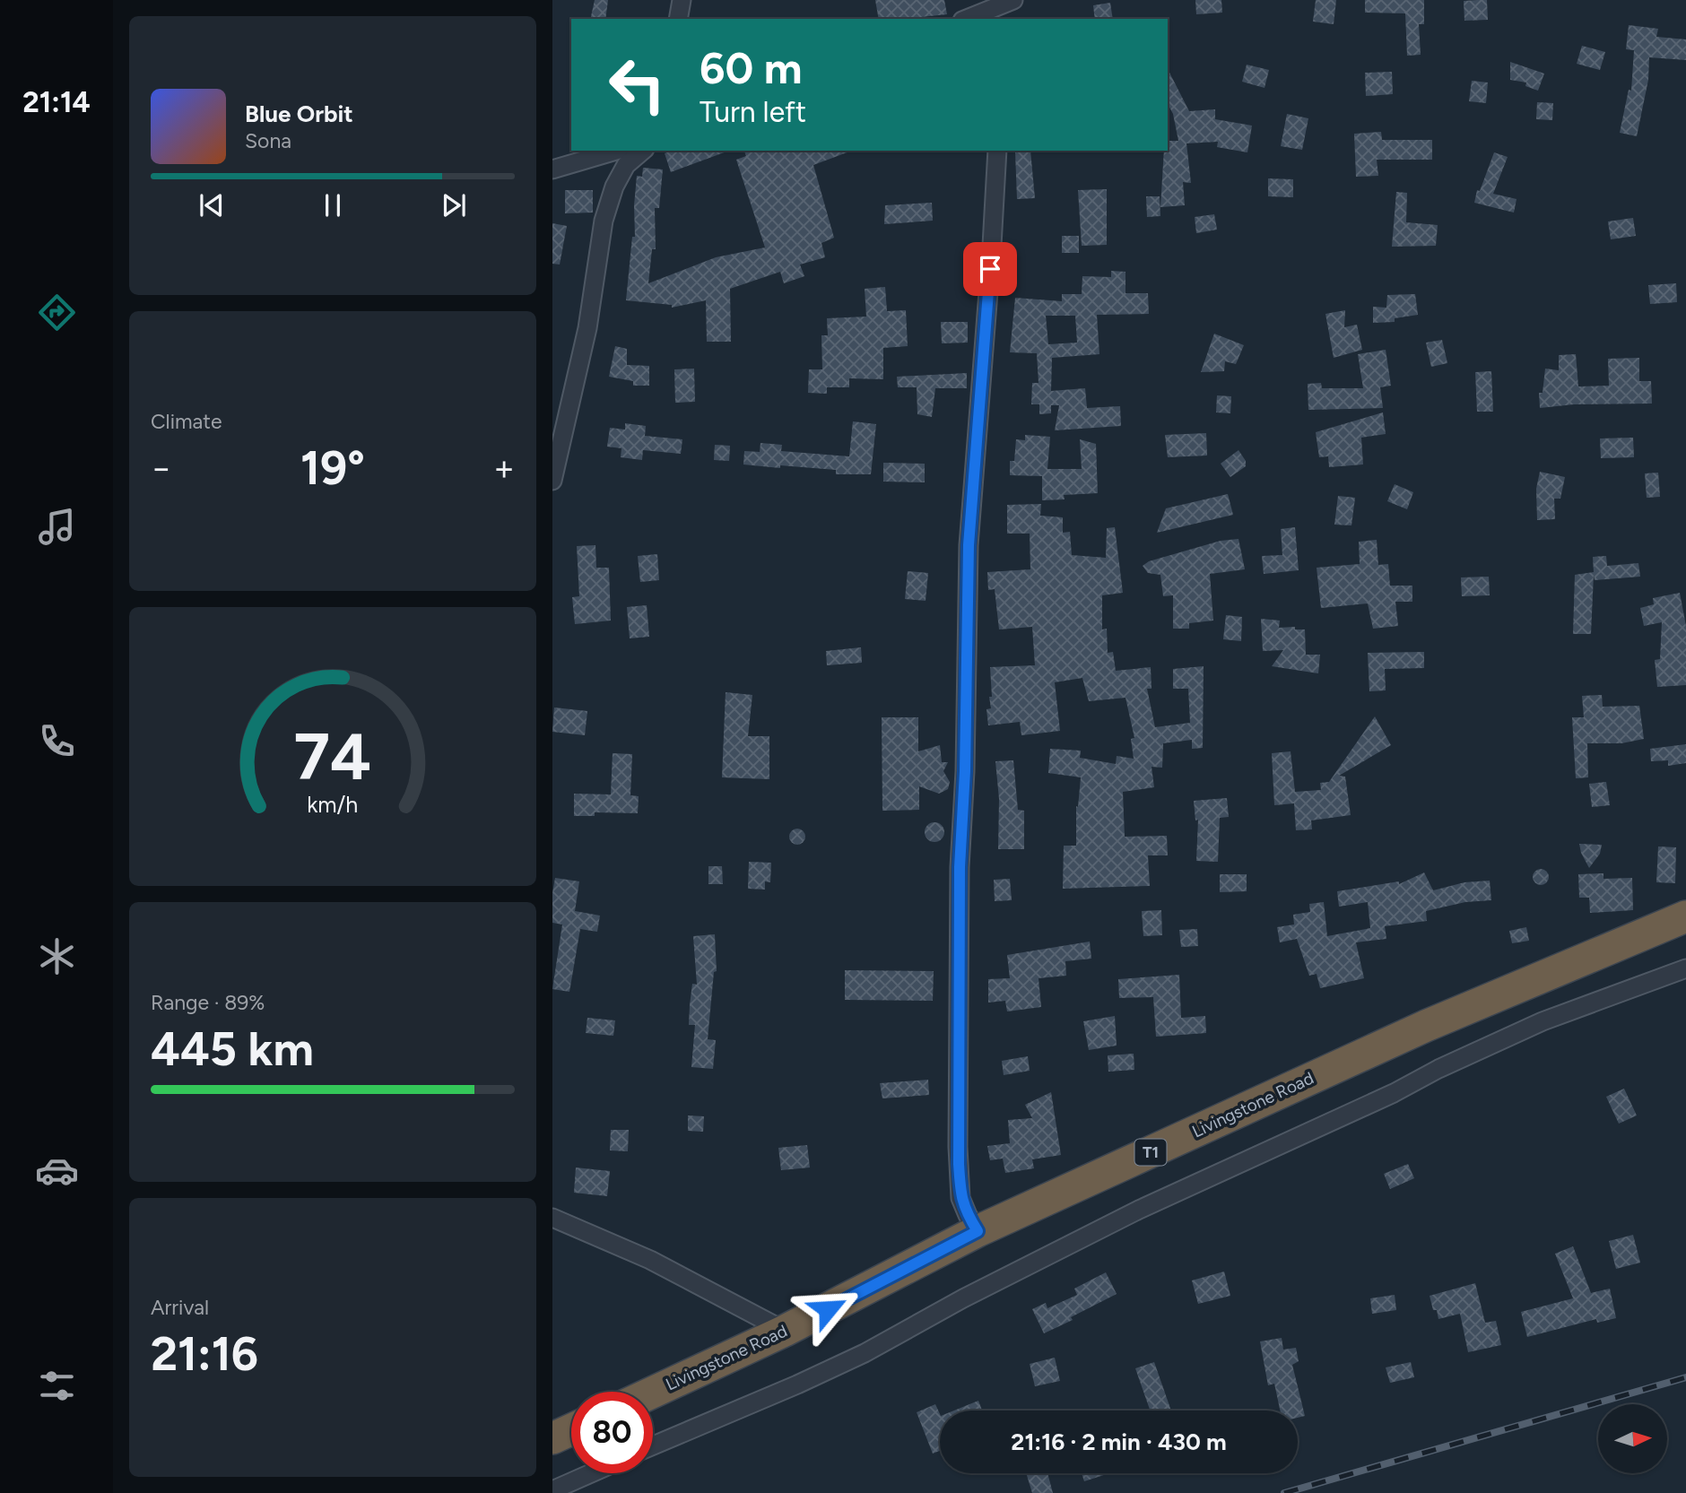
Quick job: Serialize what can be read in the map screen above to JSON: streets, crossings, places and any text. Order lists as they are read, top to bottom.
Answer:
{
  "streets": {
    "highway": ["Livingstone Road", "T1"]
  },
  "north": "right",
  "page": {
    "tabs": "21:14",
    "turn": ["60 m", "Turn left"],
    "song": ["Blue Orbit", "Sona"],
    "tile": [
      "Climate",
      ["Range · 89%", "445 km"],
      ["Arrival", "21:16"]
    ],
    "heat": ["−", "19°", "+"],
    "limit": "80",
    "trip": "21:16 · 2 min · 430 m",
    "gauge": ["74", "km/h"]
  }
}
